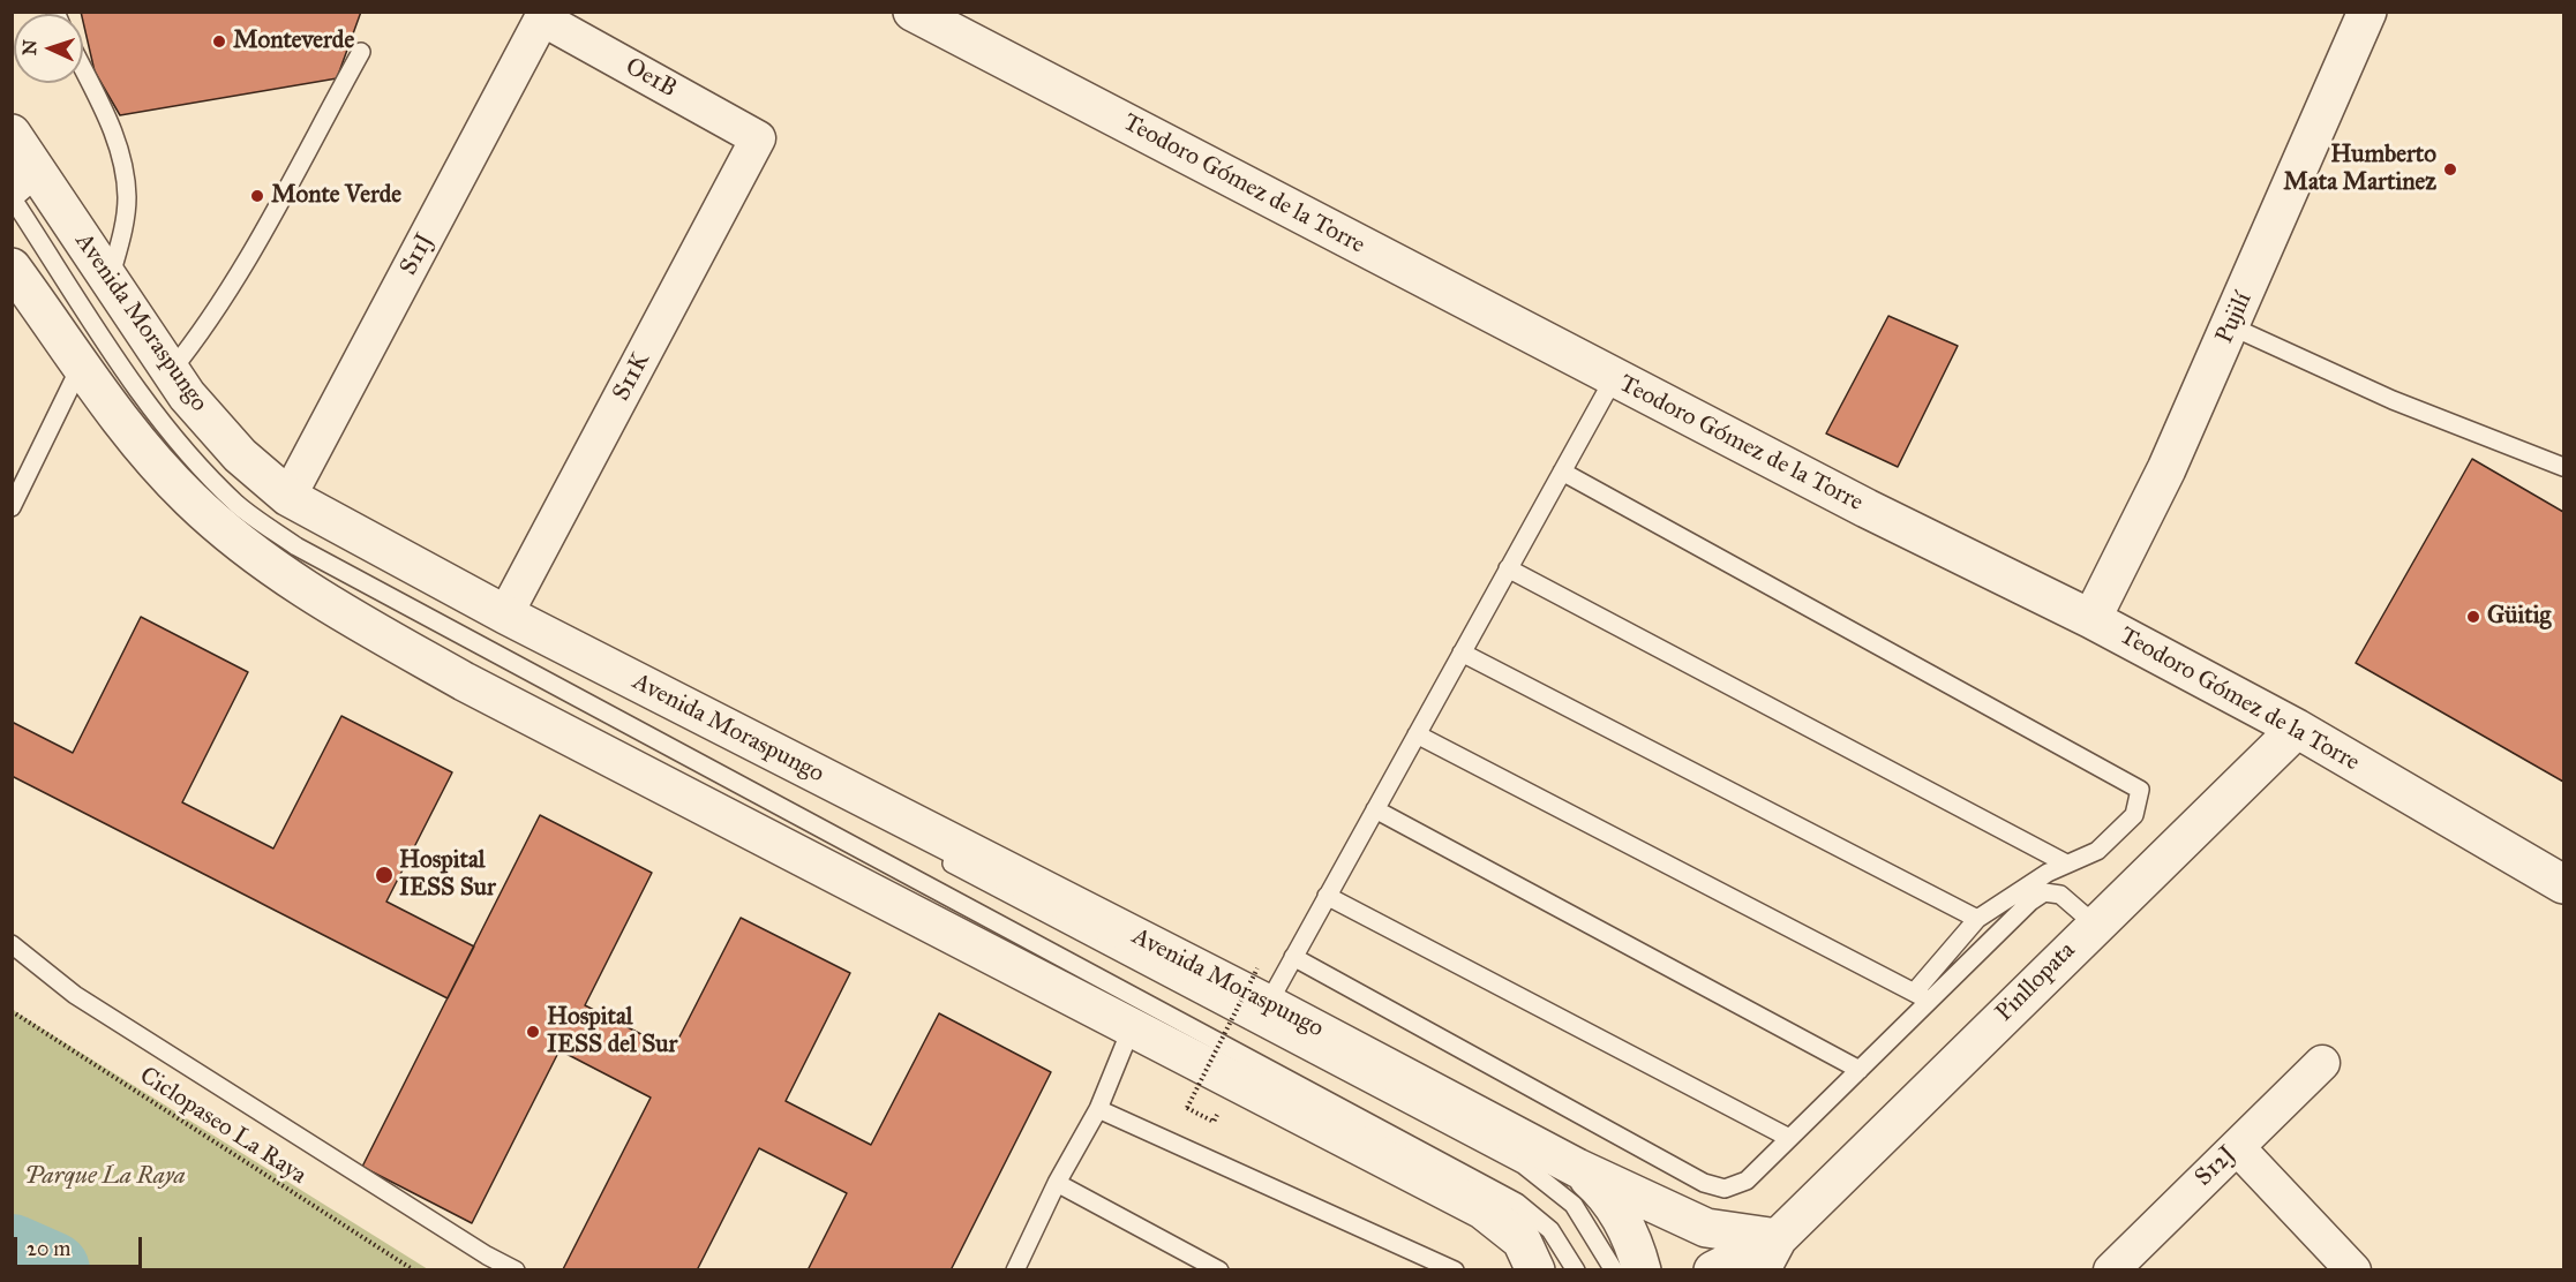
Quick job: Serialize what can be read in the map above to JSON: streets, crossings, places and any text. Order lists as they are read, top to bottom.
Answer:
{
  "streets": {
    "street": [
      "Oe1B",
      "Teodoro Gómez de la Torre",
      "S11J",
      "Pujilí",
      "Avenida Moraspungo",
      "S11K",
      "Pinllopata",
      "S12J"
    ],
    "path": ["Ciclopaseo La Raya"]
  },
  "crossings": [
    ["Oe1B", "S11J"],
    ["Oe1B", "S11K"],
    ["Teodoro Gómez de la Torre", "Pujilí"],
    ["Teodoro Gómez de la Torre", "Pinllopata"],
    ["S11J", "Avenida Moraspungo"],
    ["Avenida Moraspungo", "S11K"],
    ["Avenida Moraspungo", "Pinllopata"]
  ],
  "parks": ["Parque La Raya"],
  "places": [
    "Monteverde",
    "Humberto Mata Martinez",
    "Monte Verde",
    "Güitig",
    "Hospital IESS Sur",
    "Hospital IESS del Sur"
  ],
  "scale_bar": "20 m",
  "north": "left"
}
